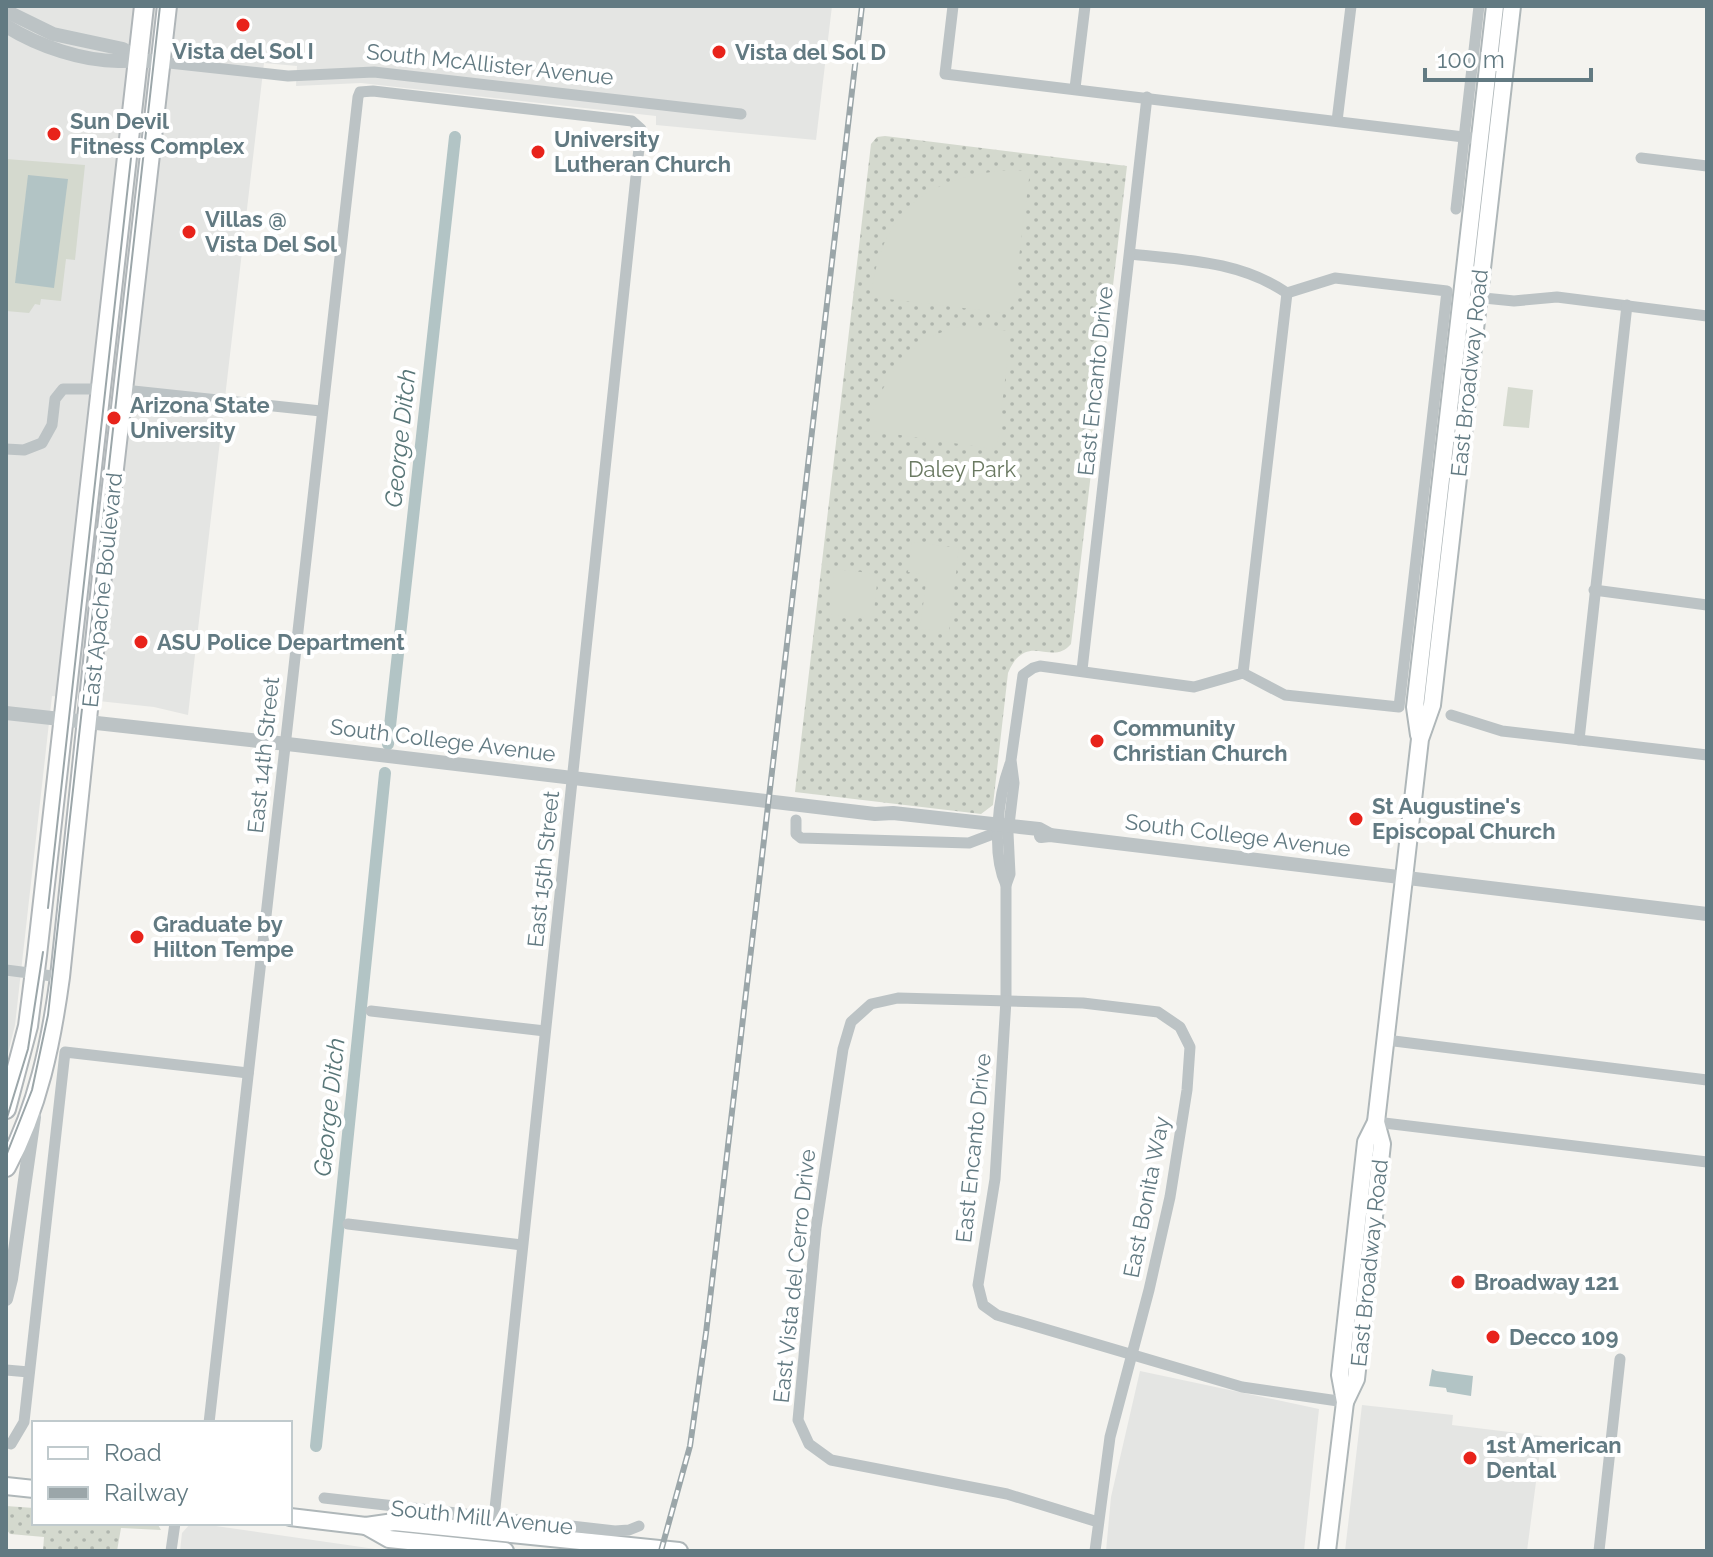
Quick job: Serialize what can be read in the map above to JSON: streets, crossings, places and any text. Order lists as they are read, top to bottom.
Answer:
{
  "streets": {
    "main road": ["East Broadway Road", "East Apache Boulevard", "South Mill Avenue"],
    "street": [
      "South McAllister Avenue",
      "East Encanto Drive",
      "South College Avenue",
      "East 14th Street",
      "East 15th Street",
      "East Bonita Way",
      "East Vista del Cerro Drive"
    ]
  },
  "crossings": [
    ["South McAllister Avenue", "East Apache Boulevard"],
    ["South McAllister Avenue", "East 14th Street"],
    ["South McAllister Avenue", "East 15th Street"],
    ["East Broadway Road", "South College Avenue"],
    ["East Encanto Drive", "South College Avenue"],
    ["East Encanto Drive", "East Bonita Way"],
    ["East Encanto Drive", "East Vista del Cerro Drive"],
    ["East Apache Boulevard", "South College Avenue"],
    ["South College Avenue", "East 14th Street"],
    ["South College Avenue", "East 15th Street"],
    ["East 15th Street", "South Mill Avenue"],
    ["East Bonita Way", "East Vista del Cerro Drive"]
  ],
  "water": ["George Ditch"],
  "parks": ["Daley Park"],
  "places": [
    "Vista del Sol I",
    "Vista del Sol D",
    "Sun Devil Fitness Complex",
    "University Lutheran Church",
    "Villas @ Vista Del Sol",
    "Arizona State University",
    "ASU Police Department",
    "Community Christian Church",
    "St Augustine's Episcopal Church",
    "Graduate by Hilton Tempe",
    "Broadway 121",
    "Decco 109",
    "1st American Dental"
  ],
  "legend": ["Road", "Railway"],
  "scale_bar": "100 m"
}
